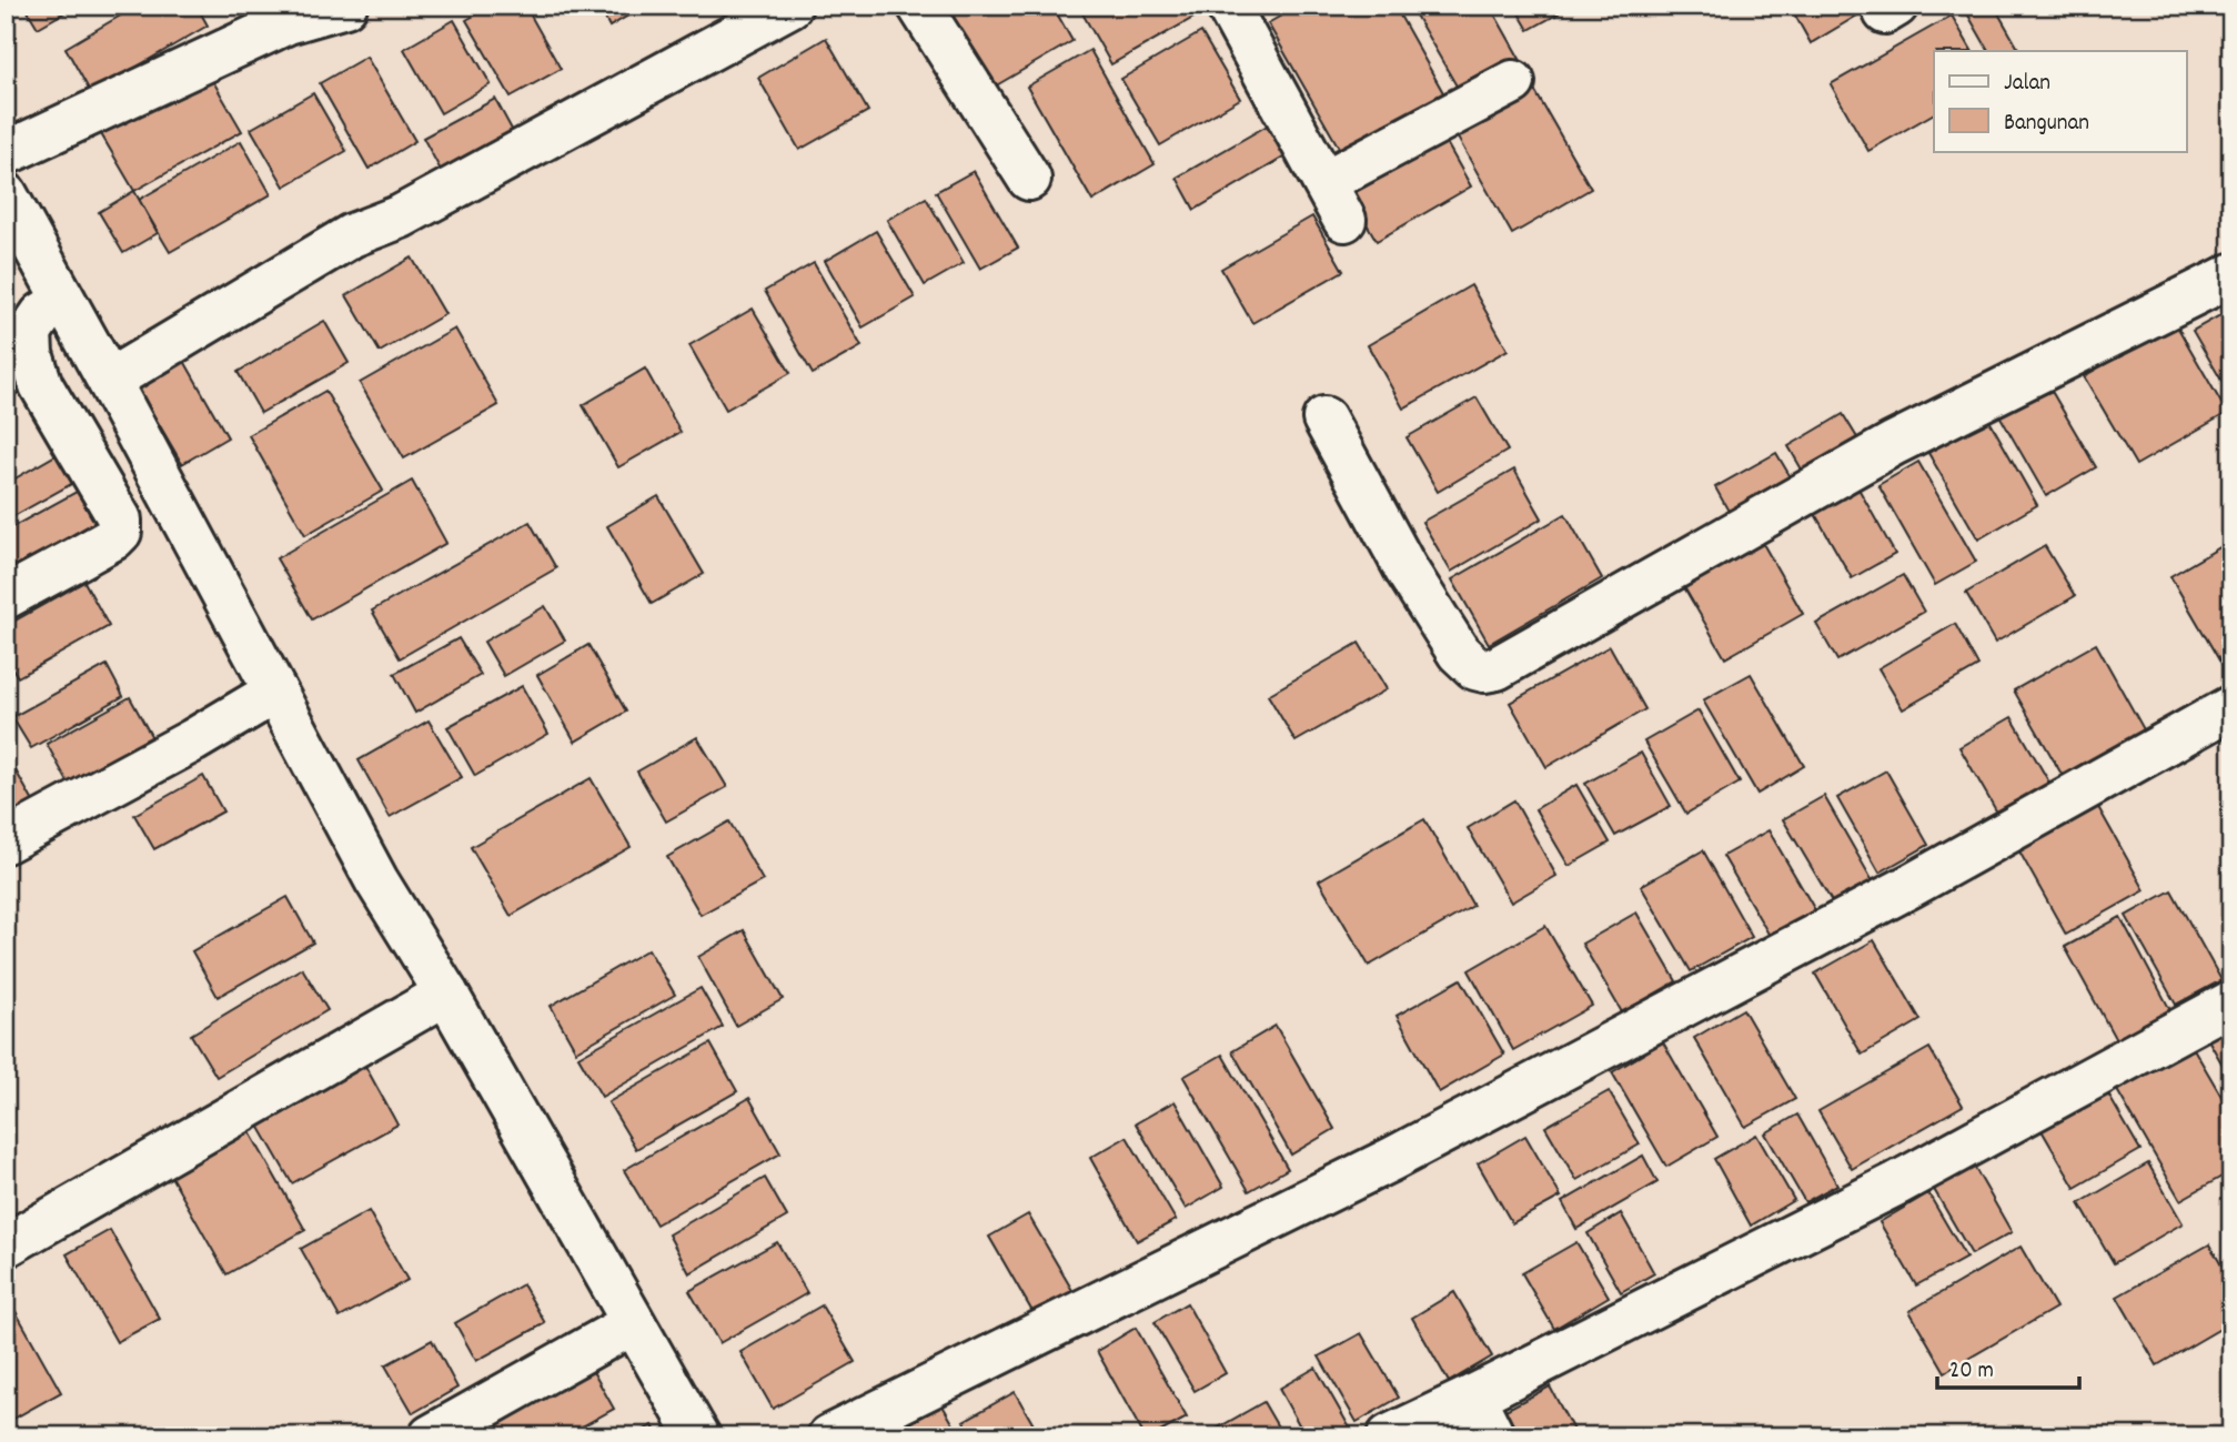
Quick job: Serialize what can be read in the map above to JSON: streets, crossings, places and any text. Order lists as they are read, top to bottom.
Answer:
{
  "legend": ["Jalan", "Bangunan"],
  "scale_bar": "20 m"
}
